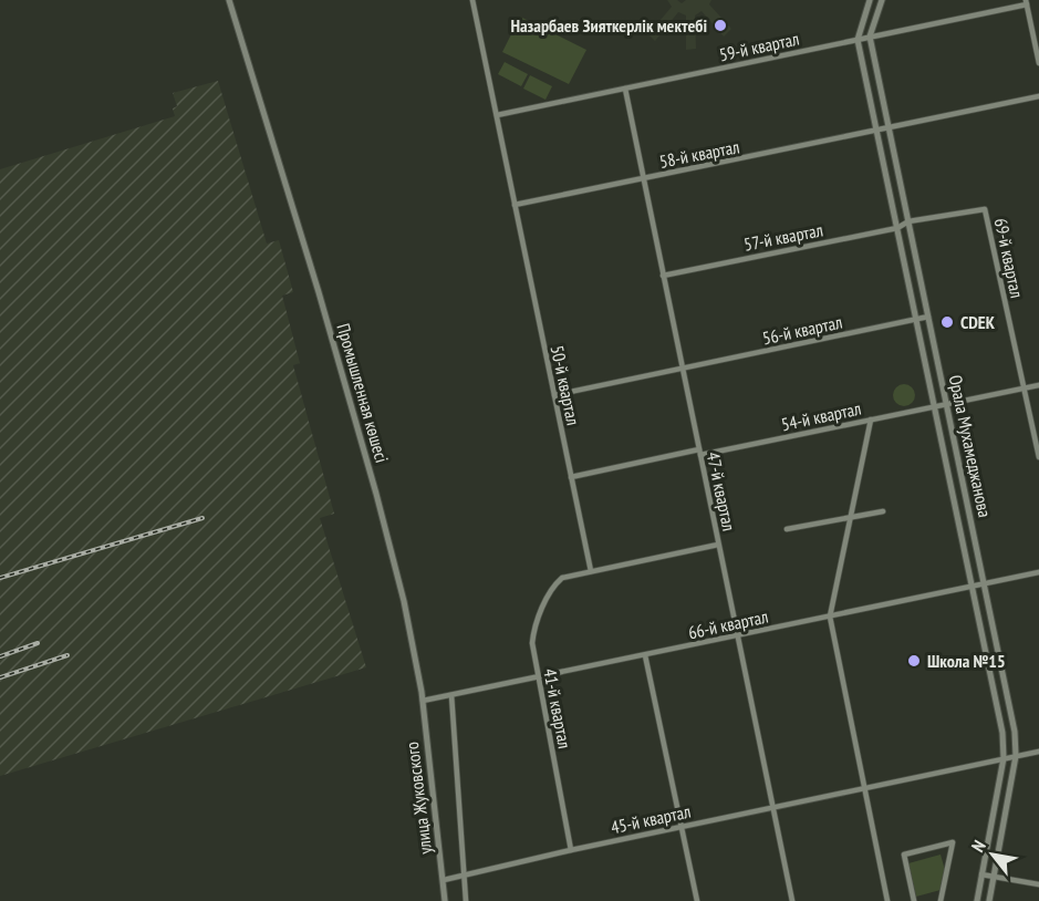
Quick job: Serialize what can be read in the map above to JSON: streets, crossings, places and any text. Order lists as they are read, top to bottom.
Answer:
{
  "streets": {
    "street": [
      "59-й квартал",
      "58-й квартал",
      "57-й квартал",
      "69-й квартал",
      "56-й квартал",
      "50-й квартал",
      "Промышленная көшесі",
      "54-й квартал",
      "Орала Мухамеджанова",
      "47-й квартал",
      "66-й квартал",
      "41-й квартал",
      "улица Жуковского",
      "45-й квартал"
    ]
  },
  "crossings": [
    ["59-й квартал", "50-й квартал"],
    ["59-й квартал", "Орала Мухамеджанова"],
    ["59-й квартал", "47-й квартал"],
    ["58-й квартал", "50-й квартал"],
    ["58-й квартал", "Орала Мухамеджанова"],
    ["58-й квартал", "47-й квартал"],
    ["57-й квартал", "69-й квартал"],
    ["57-й квартал", "Орала Мухамеджанова"],
    ["57-й квартал", "47-й квартал"],
    ["69-й квартал", "54-й квартал"],
    ["69-й квартал", "Орала Мухамеджанова"],
    ["56-й квартал", "50-й квартал"],
    ["56-й квартал", "Орала Мухамеджанова"],
    ["56-й квартал", "47-й квартал"],
    ["50-й квартал", "54-й квартал"],
    ["50-й квартал", "41-й квартал"],
    ["Промышленная көшесі", "улица Жуковского"],
    ["54-й квартал", "Орала Мухамеджанова"],
    ["54-й квартал", "47-й квартал"],
    ["Орала Мухамеджанова", "66-й квартал"],
    ["Орала Мухамеджанова", "45-й квартал"],
    ["47-й квартал", "66-й квартал"],
    ["47-й квартал", "45-й квартал"],
    ["66-й квартал", "41-й квартал"],
    ["66-й квартал", "улица Жуковского"],
    ["41-й квартал", "45-й квартал"],
    ["улица Жуковского", "45-й квартал"]
  ],
  "places": ["Назарбаев Зияткерлік мектебі", "CDEK", "Школа №15"],
  "north": "top left"
}
